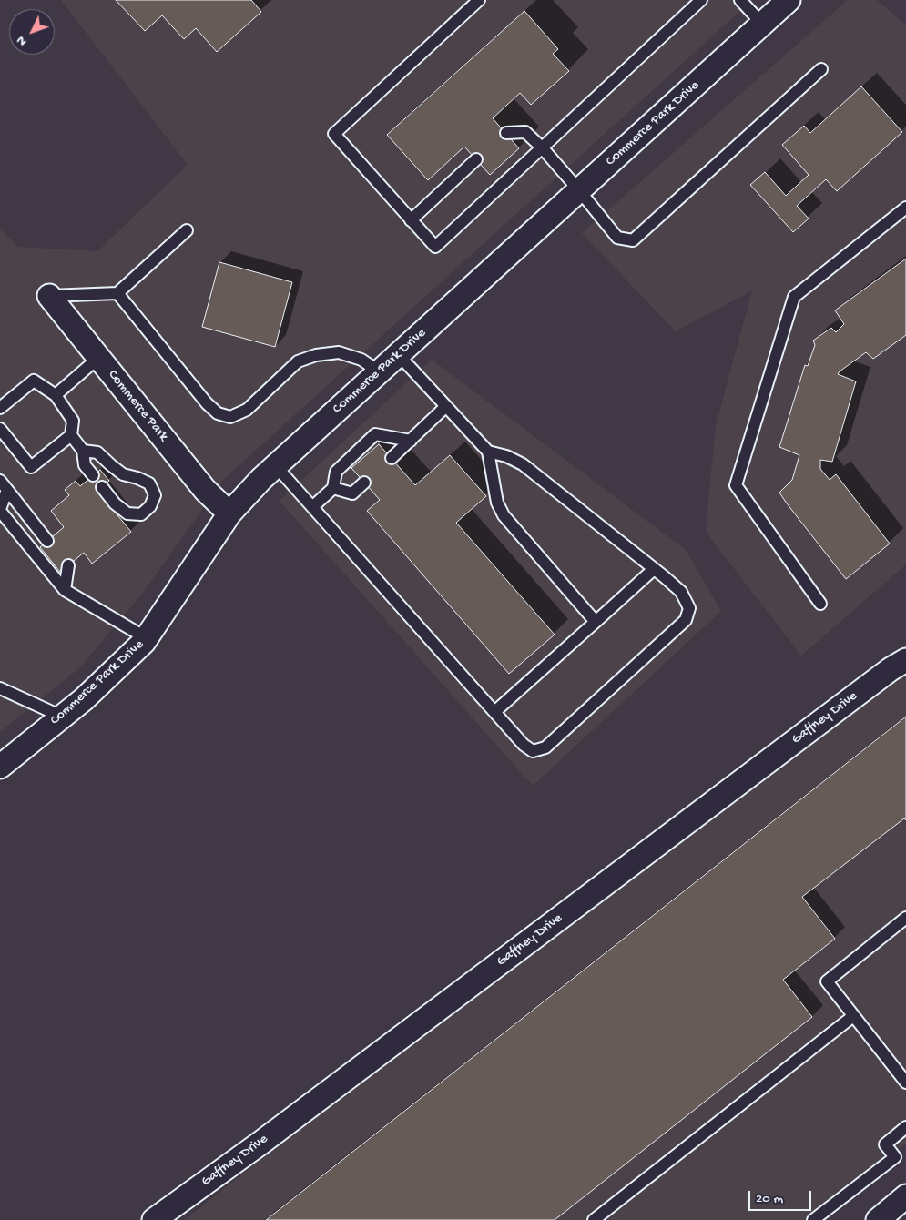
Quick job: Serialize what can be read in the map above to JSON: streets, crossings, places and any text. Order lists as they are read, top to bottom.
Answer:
{
  "streets": {
    "street": ["Commerce Park Drive", "Commerce Park", "Gaffney Drive"]
  },
  "crossings": [
    ["Commerce Park Drive", "Commerce Park"]
  ],
  "scale_bar": "20 m",
  "north": "bottom left"
}
